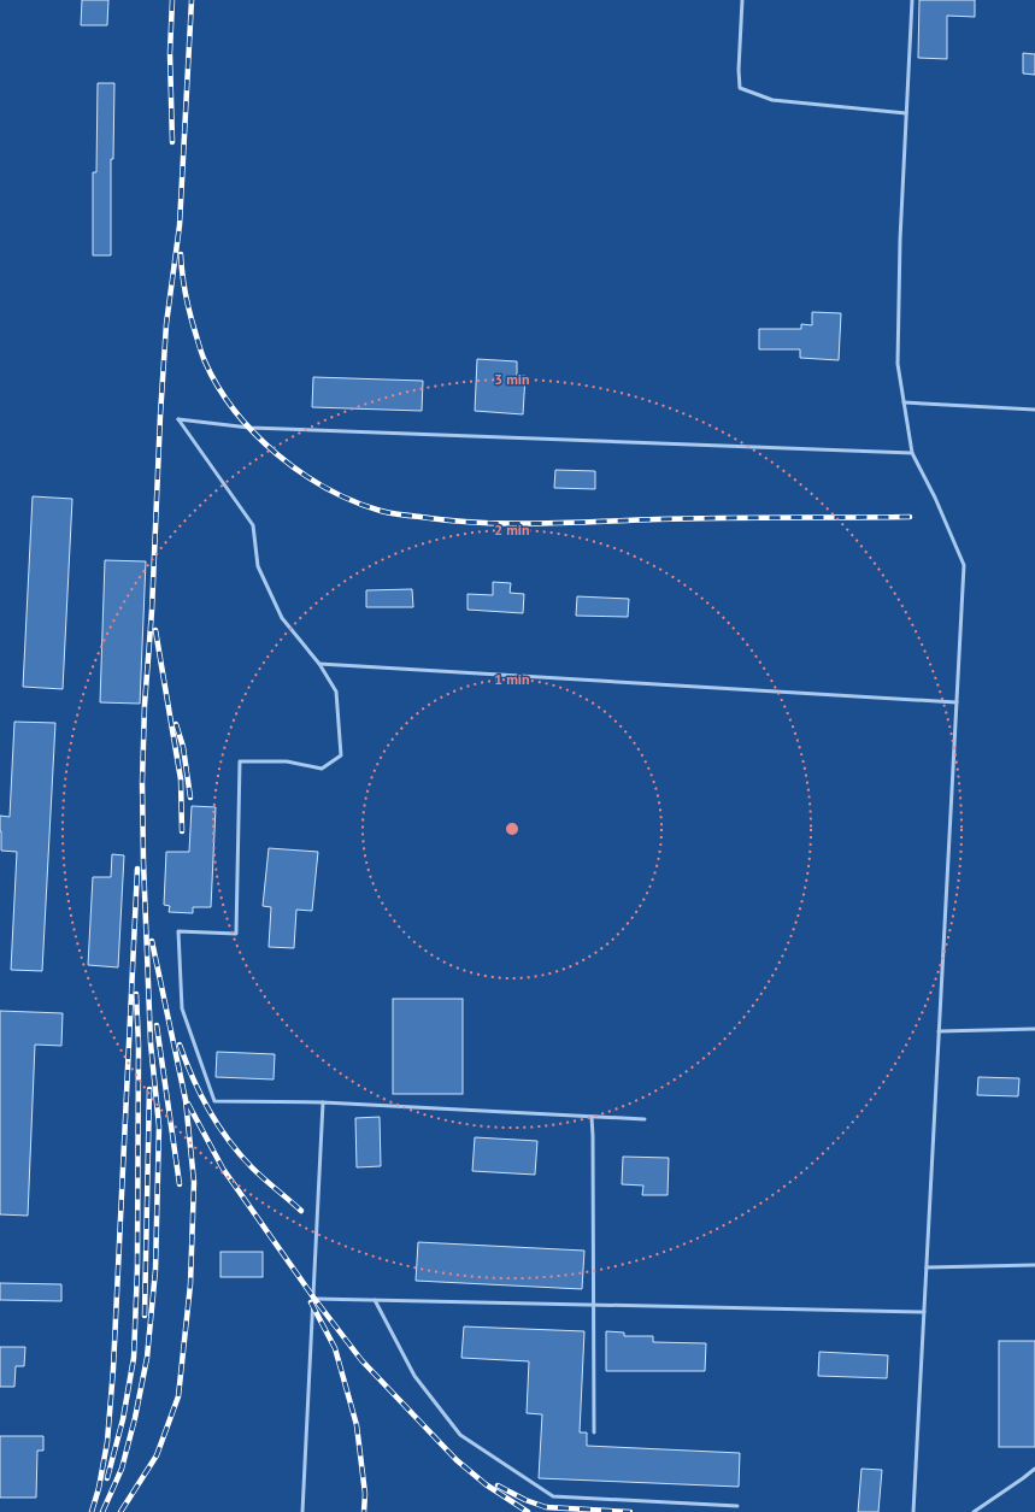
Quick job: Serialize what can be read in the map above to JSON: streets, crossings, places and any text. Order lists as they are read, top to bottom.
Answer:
{
  "rings": ["3 min", "2 min", "1 min"]
}
